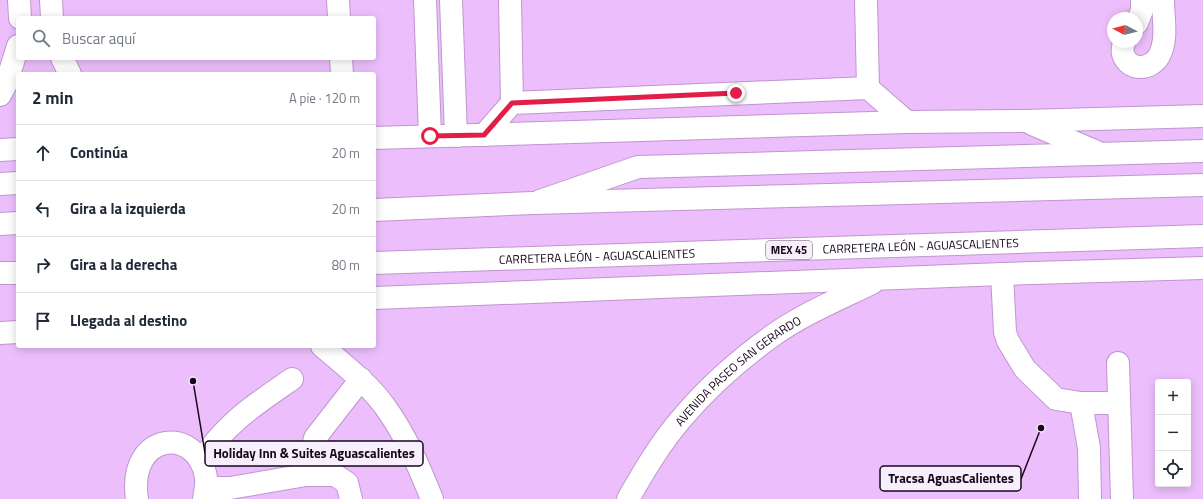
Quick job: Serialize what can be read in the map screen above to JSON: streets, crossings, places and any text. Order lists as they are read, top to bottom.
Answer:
{
  "streets": {
    "main road": ["CARRETERA LEÓN - AGUASCALIENTES", "MEX 45", "AVENIDA PASEO SAN GERARDO"]
  },
  "places": ["Holiday Inn & Suites Aguascalientes", "Tracsa AguasCalientes"],
  "north": "left",
  "page": {
    "search": "Buscar aquí",
    "heading": ["2 min", "A pie · 120 m"],
    "list": [
      ["Continúa", "20 m"],
      ["Gira a la izquierda", "20 m"],
      ["Gira a la derecha", "80 m"],
      "Llegada al destino"
    ],
    "map_buttons": ["+", "−"]
  }
}
